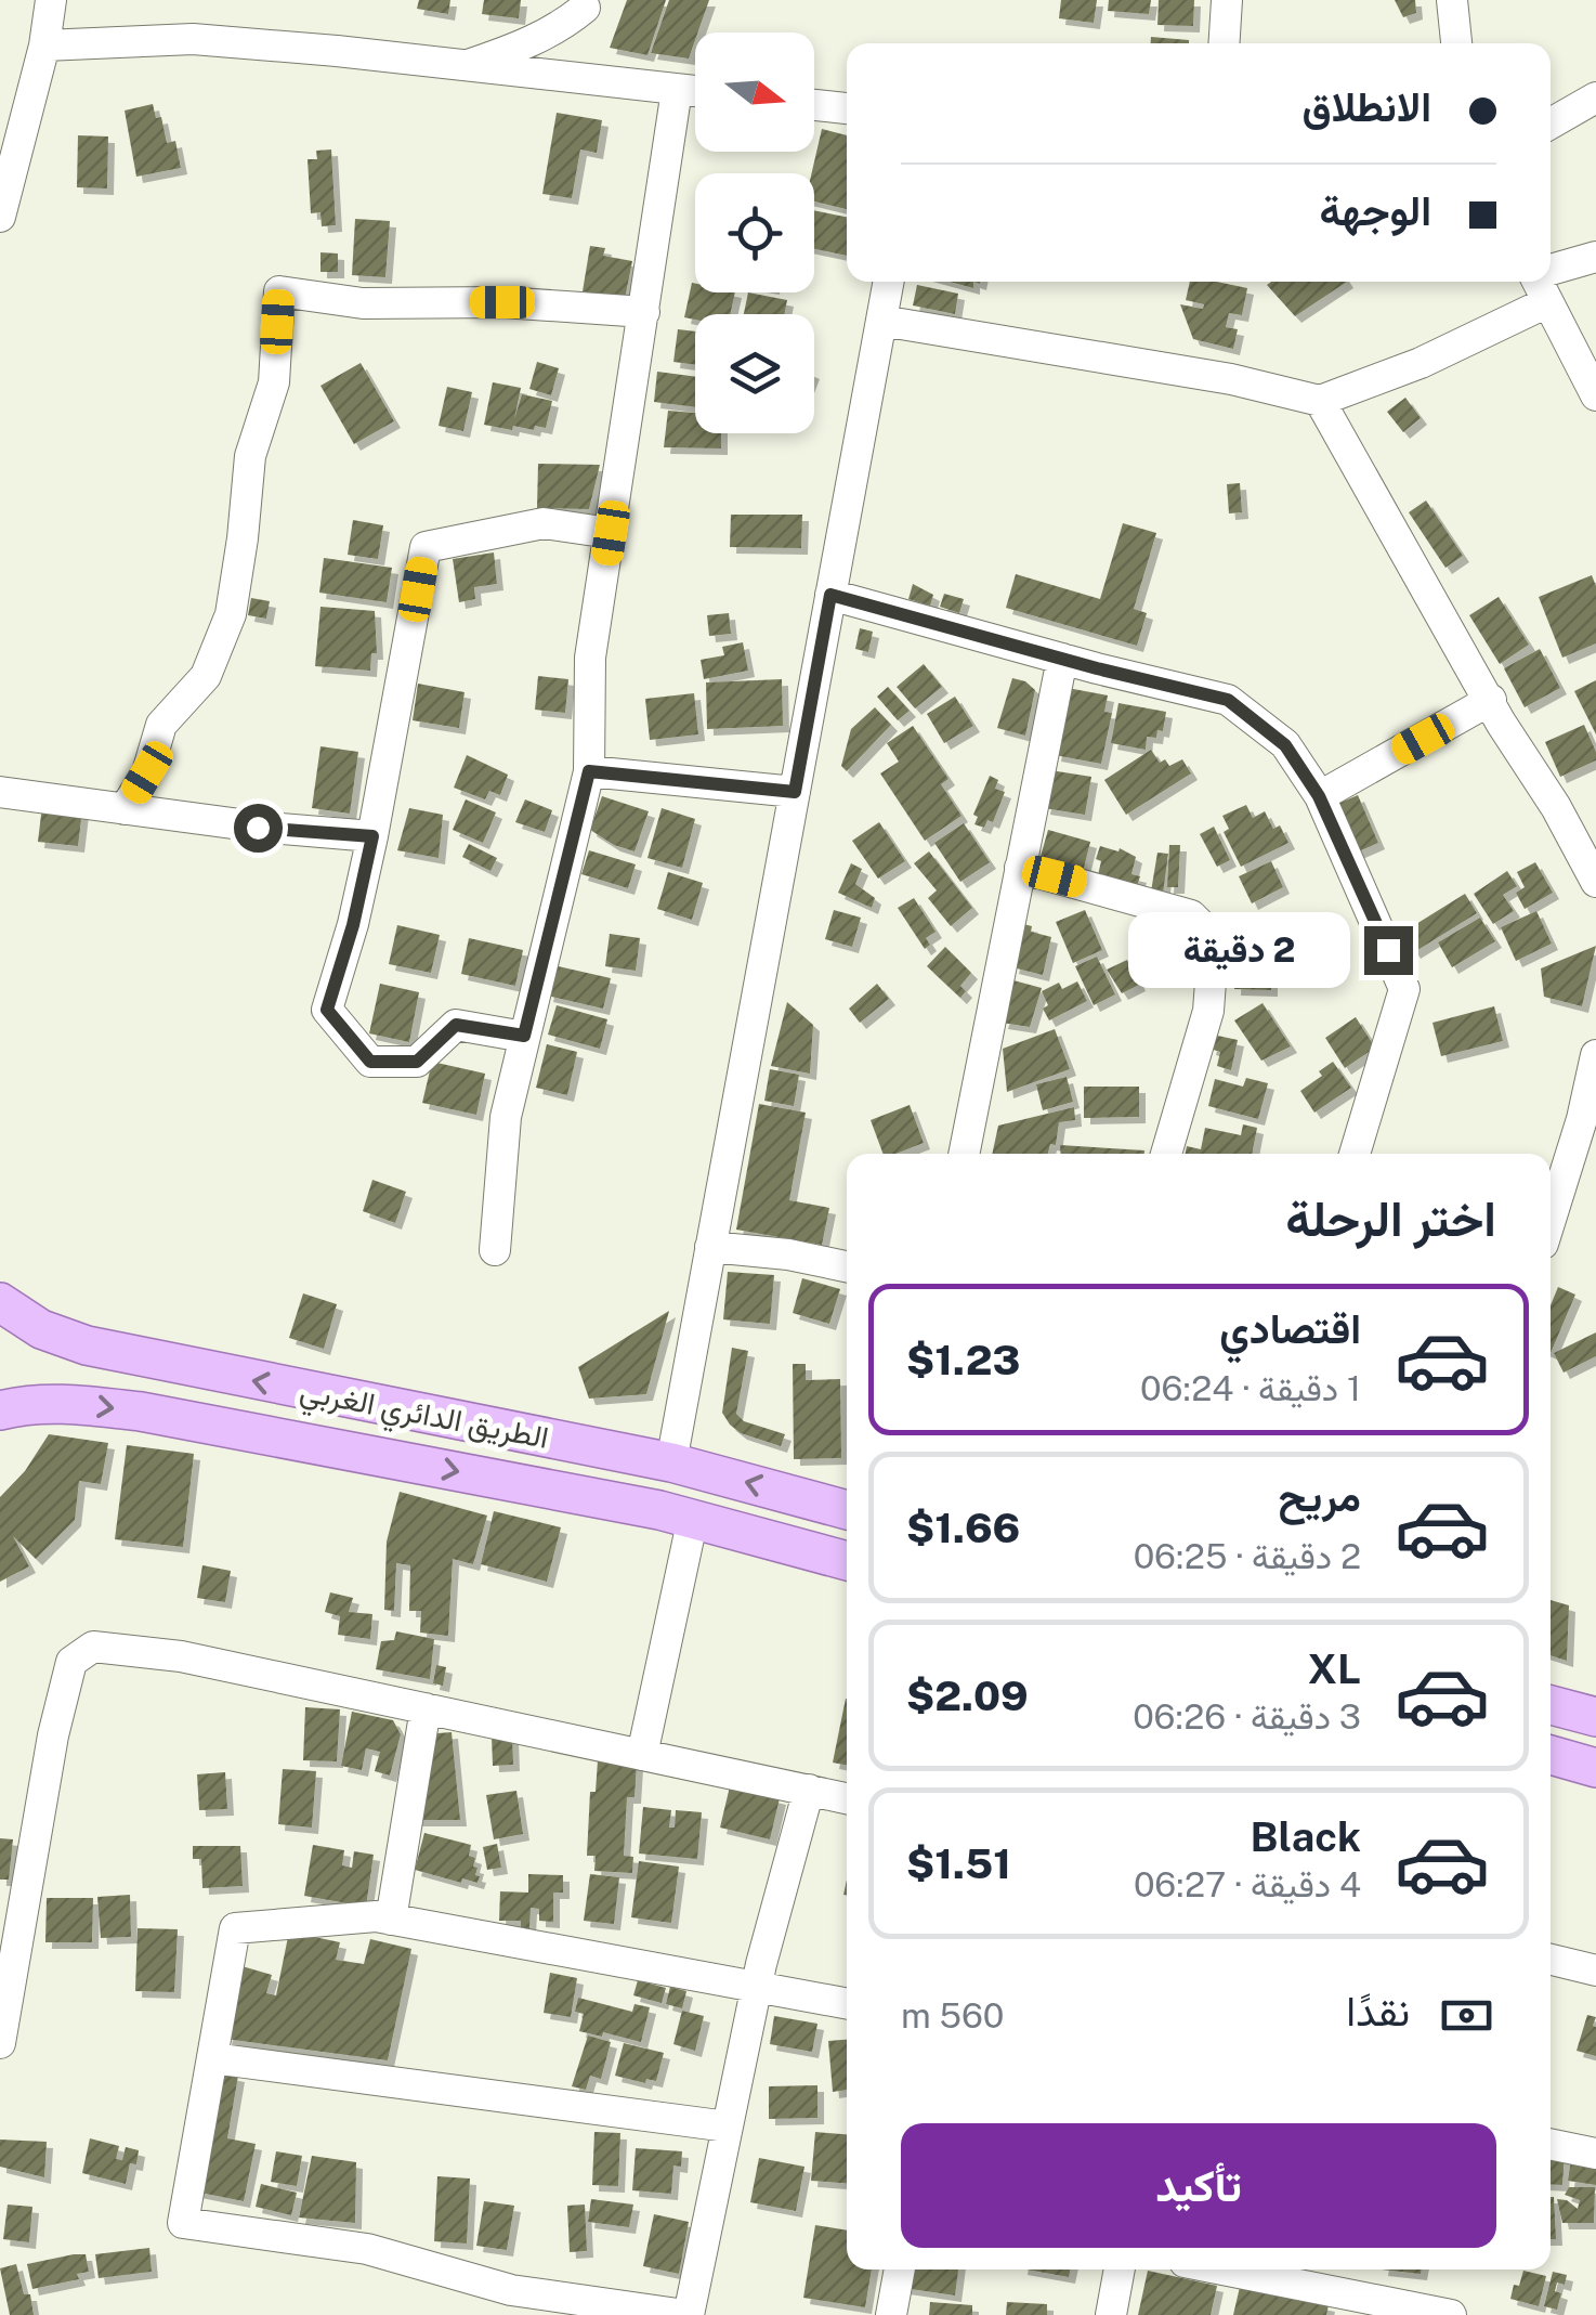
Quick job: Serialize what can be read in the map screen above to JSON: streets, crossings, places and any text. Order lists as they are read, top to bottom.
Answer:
{
  "streets": {
    "main road": ["الطريق الدائري الغربي"]
  },
  "north": "right",
  "page": {
    "banner": ["الانطلاق", "الوجهة"],
    "bubble": "2 دقيقة",
    "heading": "اختر الرحلة",
    "list": [
      {
        "name": "اقتصادي",
        "note": "1 دقيقة · 06:24",
        "value": "$1.23"
      },
      {
        "name": "مريح",
        "note": "2 دقيقة · 06:25",
        "value": "$1.66"
      },
      {
        "name": "XL",
        "note": "3 دقيقة · 06:26",
        "value": "$2.09"
      },
      {
        "name": "Black",
        "note": "4 دقيقة · 06:27",
        "value": "$1.51"
      }
    ],
    "pay": ["نقدًا", "560 m"],
    "buttons": "تأكيد"
  }
}
